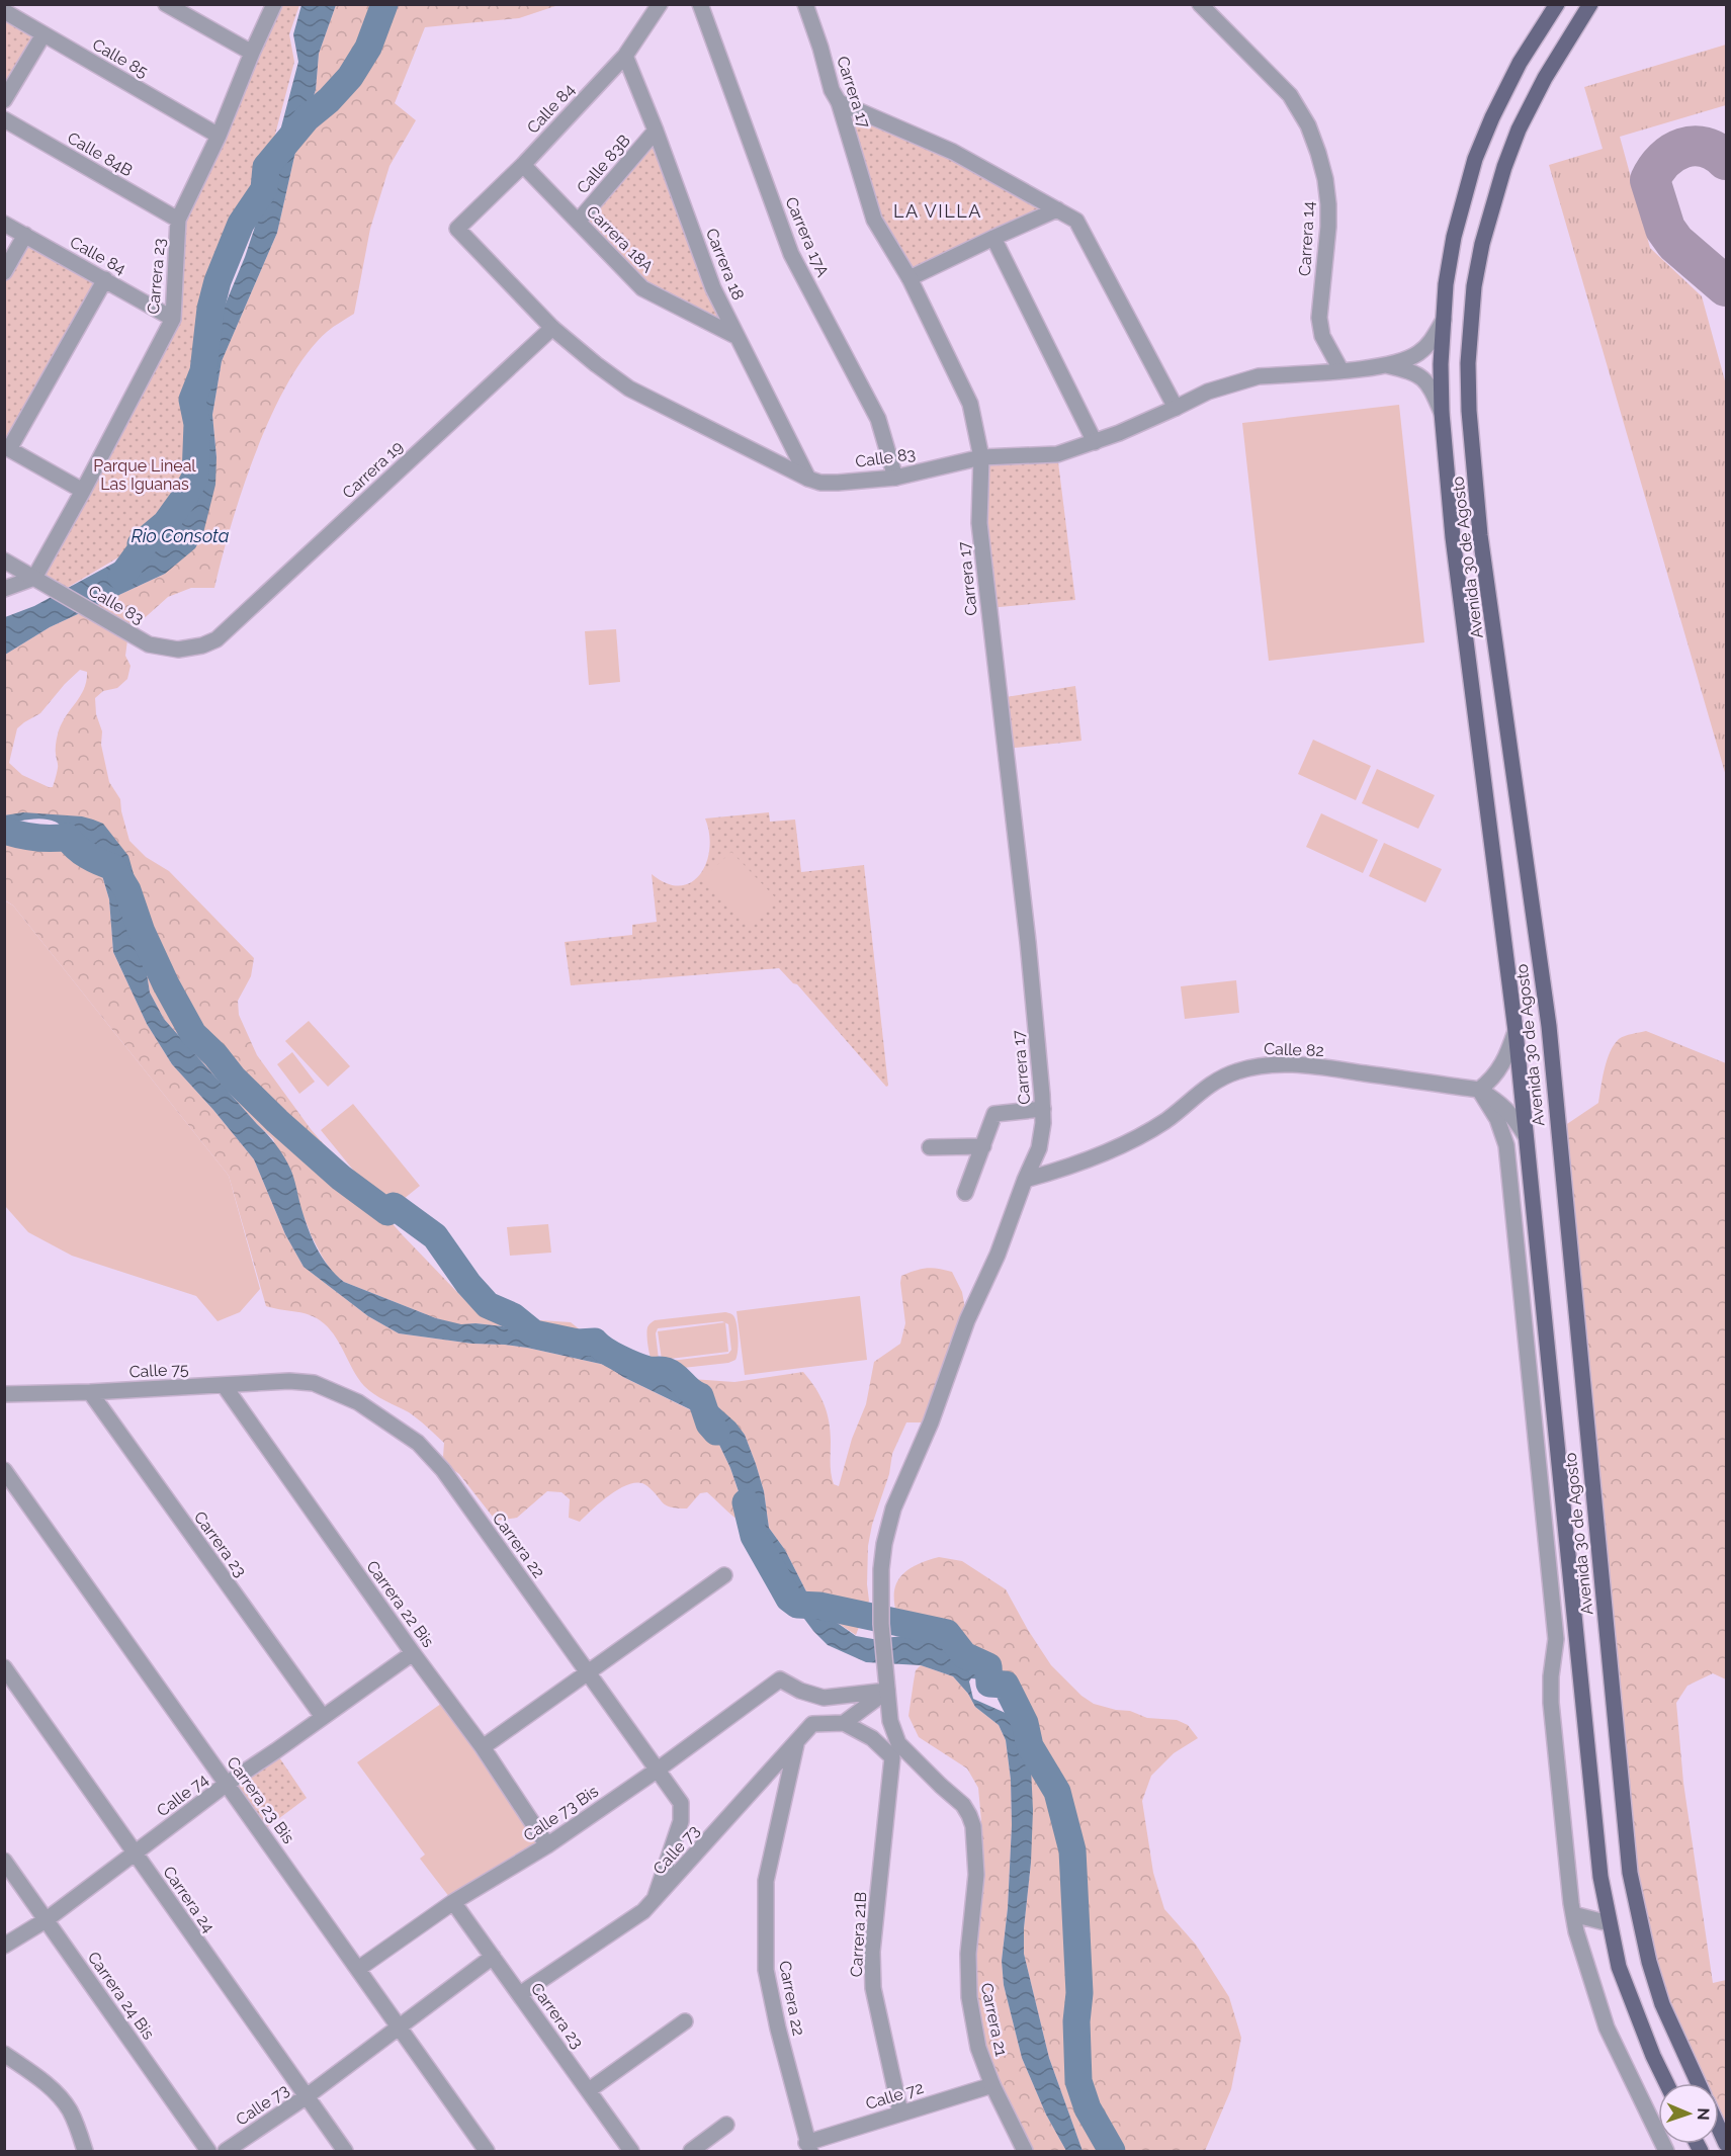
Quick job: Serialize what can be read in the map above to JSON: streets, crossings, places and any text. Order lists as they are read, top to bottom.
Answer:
{
  "streets": {
    "main road": ["Avenida 30 de Agosto"],
    "street": [
      "Calle 85",
      "Carrera 17",
      "Calle 84",
      "Calle 84B",
      "Calle 83B",
      "Carrera 17A",
      "Carrera 18A",
      "Carrera 14",
      "Carrera 18",
      "Carrera 23",
      "Calle 83",
      "Carrera 19",
      "Calle 82",
      "Calle 75",
      "Carrera 22",
      "Carrera 22 Bis",
      "Calle 74",
      "Carrera 23 Bis",
      "Calle 73 Bis",
      "Calle 73",
      "Carrera 24",
      "Carrera 21B",
      "Carrera 24 Bis",
      "Carrera 21",
      "Calle 72"
    ]
  },
  "crossings": [
    ["Calle 85", "Carrera 23"],
    ["Carrera 17", "Calle 83"],
    ["Carrera 17", "Calle 82"],
    ["Carrera 17", "Carrera 21"],
    ["Calle 84", "Carrera 18A"],
    ["Calle 84", "Carrera 18"],
    ["Calle 84", "Carrera 23"],
    ["Calle 84", "Calle 83"],
    ["Calle 84B", "Carrera 23"],
    ["Calle 83B", "Carrera 18A"],
    ["Calle 83B", "Carrera 18"],
    ["Carrera 17A", "Calle 83"],
    ["Carrera 18A", "Carrera 18"],
    ["Carrera 14", "Calle 83"],
    ["Carrera 18", "Calle 83"],
    ["Carrera 23", "Calle 83"],
    ["Carrera 23", "Calle 75"],
    ["Carrera 23", "Calle 74"],
    ["Carrera 23", "Calle 73 Bis"],
    ["Carrera 23", "Calle 73"],
    ["Calle 83", "Carrera 19"],
    ["Calle 83", "Avenida 30 de Agosto"],
    ["Avenida 30 de Agosto", "Calle 82"],
    ["Calle 75", "Carrera 22"],
    ["Calle 75", "Carrera 22 Bis"],
    ["Carrera 22", "Calle 73 Bis"],
    ["Carrera 22", "Calle 73"],
    ["Carrera 22", "Calle 72"],
    ["Carrera 22 Bis", "Calle 74"],
    ["Carrera 22 Bis", "Calle 73 Bis"],
    ["Calle 74", "Carrera 23 Bis"],
    ["Calle 74", "Carrera 24"],
    ["Calle 74", "Carrera 24 Bis"],
    ["Carrera 23 Bis", "Calle 73 Bis"],
    ["Carrera 23 Bis", "Calle 73"],
    ["Calle 73 Bis", "Carrera 21"],
    ["Calle 73", "Carrera 24"],
    ["Carrera 21B", "Calle 72"],
    ["Carrera 21", "Calle 72"]
  ],
  "districts": ["LA VILLA"],
  "water": ["Rio Consota"],
  "parks": ["Parque Lineal Las Iguanas"],
  "north": "right"
}
